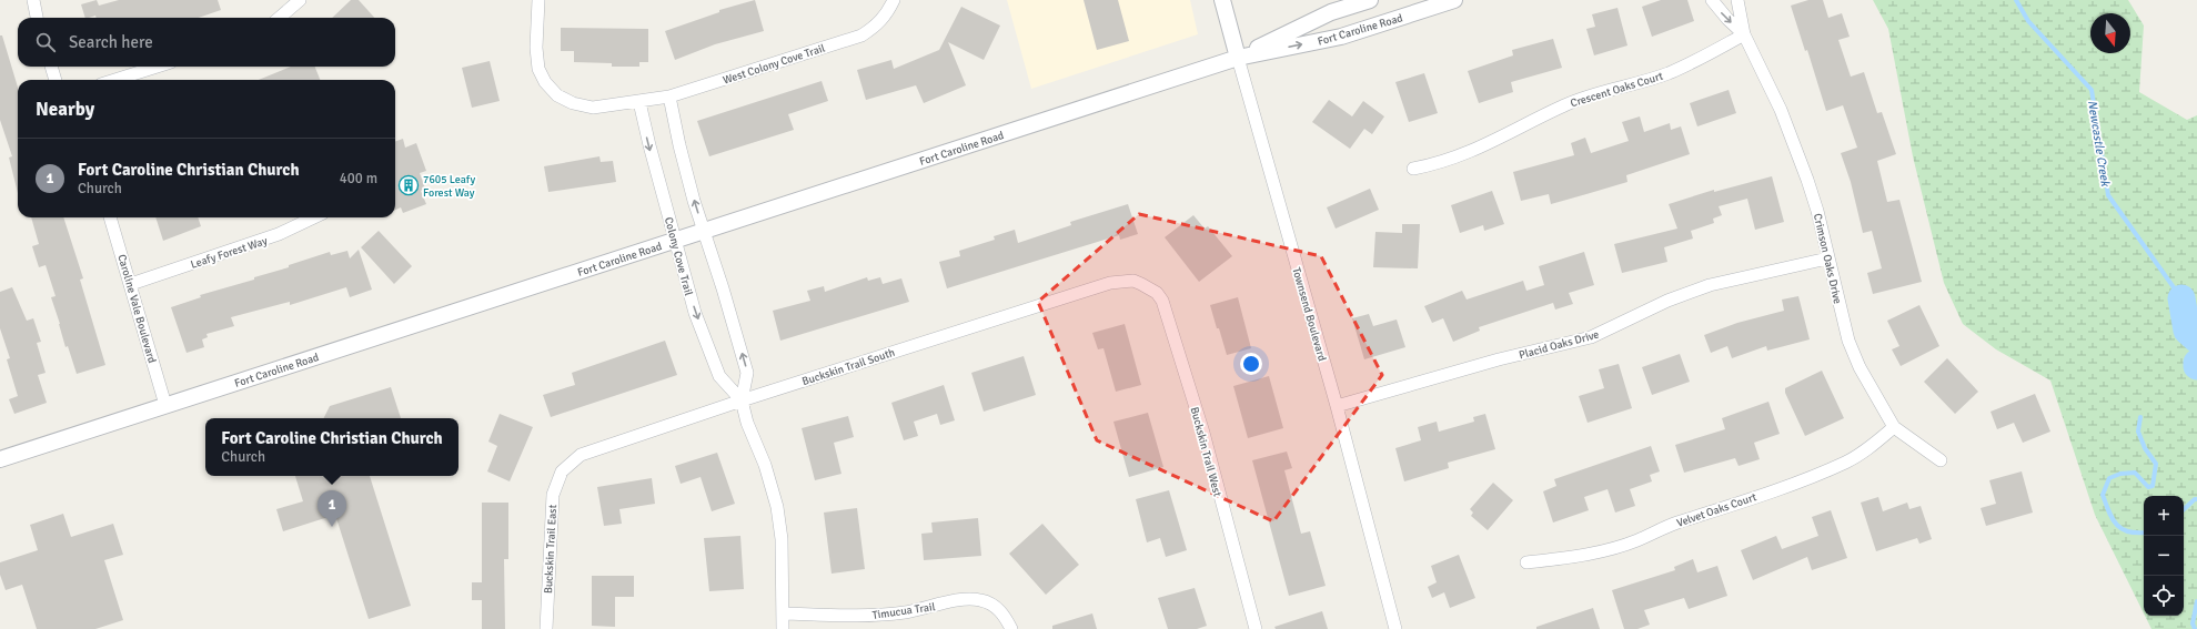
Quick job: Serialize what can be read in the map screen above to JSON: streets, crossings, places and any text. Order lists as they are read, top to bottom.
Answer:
{
  "streets": {
    "street": [
      "Fort Caroline Road",
      "West Colony Cove Trail",
      "Crescent Oaks Court",
      "Leafy Forest Way",
      "Colony Cove Trail",
      "Crimson Oaks Drive",
      "Caroline Vale Boulevard",
      "Townsend Boulevard",
      "Placid Oaks Drive",
      "Buckskin Trail South",
      "Buckskin Trail West",
      "Velvet Oaks Court",
      "Buckskin Trail East",
      "Timucua Trail"
    ]
  },
  "crossings": [
    ["Fort Caroline Road", "Colony Cove Trail"],
    ["Fort Caroline Road", "Caroline Vale Boulevard"],
    ["Fort Caroline Road", "Townsend Boulevard"],
    ["West Colony Cove Trail", "Colony Cove Trail"],
    ["Crescent Oaks Court", "Crimson Oaks Drive"],
    ["Leafy Forest Way", "Caroline Vale Boulevard"],
    ["Colony Cove Trail", "Buckskin Trail South"],
    ["Colony Cove Trail", "Timucua Trail"],
    ["Crimson Oaks Drive", "Placid Oaks Drive"],
    ["Crimson Oaks Drive", "Velvet Oaks Court"],
    ["Townsend Boulevard", "Placid Oaks Drive"],
    ["Buckskin Trail South", "Buckskin Trail West"],
    ["Buckskin Trail South", "Buckskin Trail East"]
  ],
  "water": ["Newcastle Creek"],
  "places": {
    "building": ["7605 Leafy Forest Way"]
  },
  "north": "bottom",
  "page": {
    "search": "Search here",
    "heading": "Nearby",
    "list": [
      {
        "mark": "1",
        "name": "Fort Caroline Christian Church",
        "note": "Church",
        "value": "400 m"
      }
    ],
    "popup": ["Fort Caroline Christian Church", "Church"],
    "pins": "1",
    "map_buttons": ["+", "−"]
  }
}
